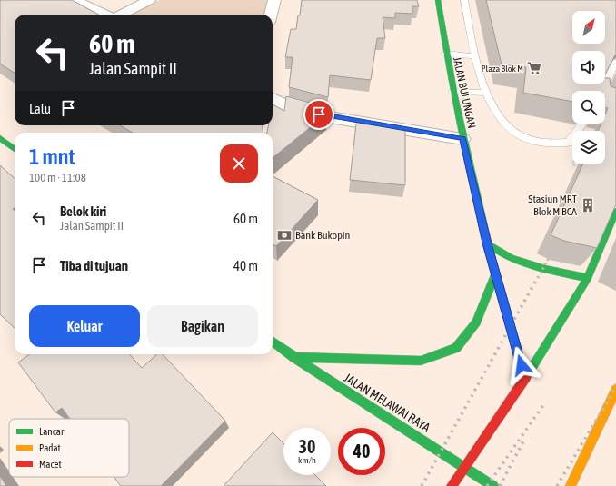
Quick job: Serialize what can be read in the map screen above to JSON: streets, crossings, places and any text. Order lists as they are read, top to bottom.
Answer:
{
  "streets": {
    "main road": ["JALAN BULUNGAN", "JALAN MELAWAI RAYA"]
  },
  "places": {
    "supermarket": ["Plaza Blok M"],
    "building": ["Stasiun MRT Blok M BCA"],
    "bank": ["Bank Bukopin"]
  },
  "legend": ["Lancar", "Padat", "Macet"],
  "north": "top right",
  "page": {
    "turn": ["60 m", "Jalan Sampit II"],
    "then": "Lalu",
    "heading": ["1 mnt", "100 m · 11:08"],
    "list": [
      {
        "name": "Belok kiri",
        "note": "Jalan Sampit II",
        "value": "60 m"
      },
      {
        "name": "Tiba di tujuan",
        "value": "40 m"
      }
    ],
    "buttons": ["Keluar", "Bagikan"],
    "speed": "30 km/h",
    "limit": "40"
  }
}
